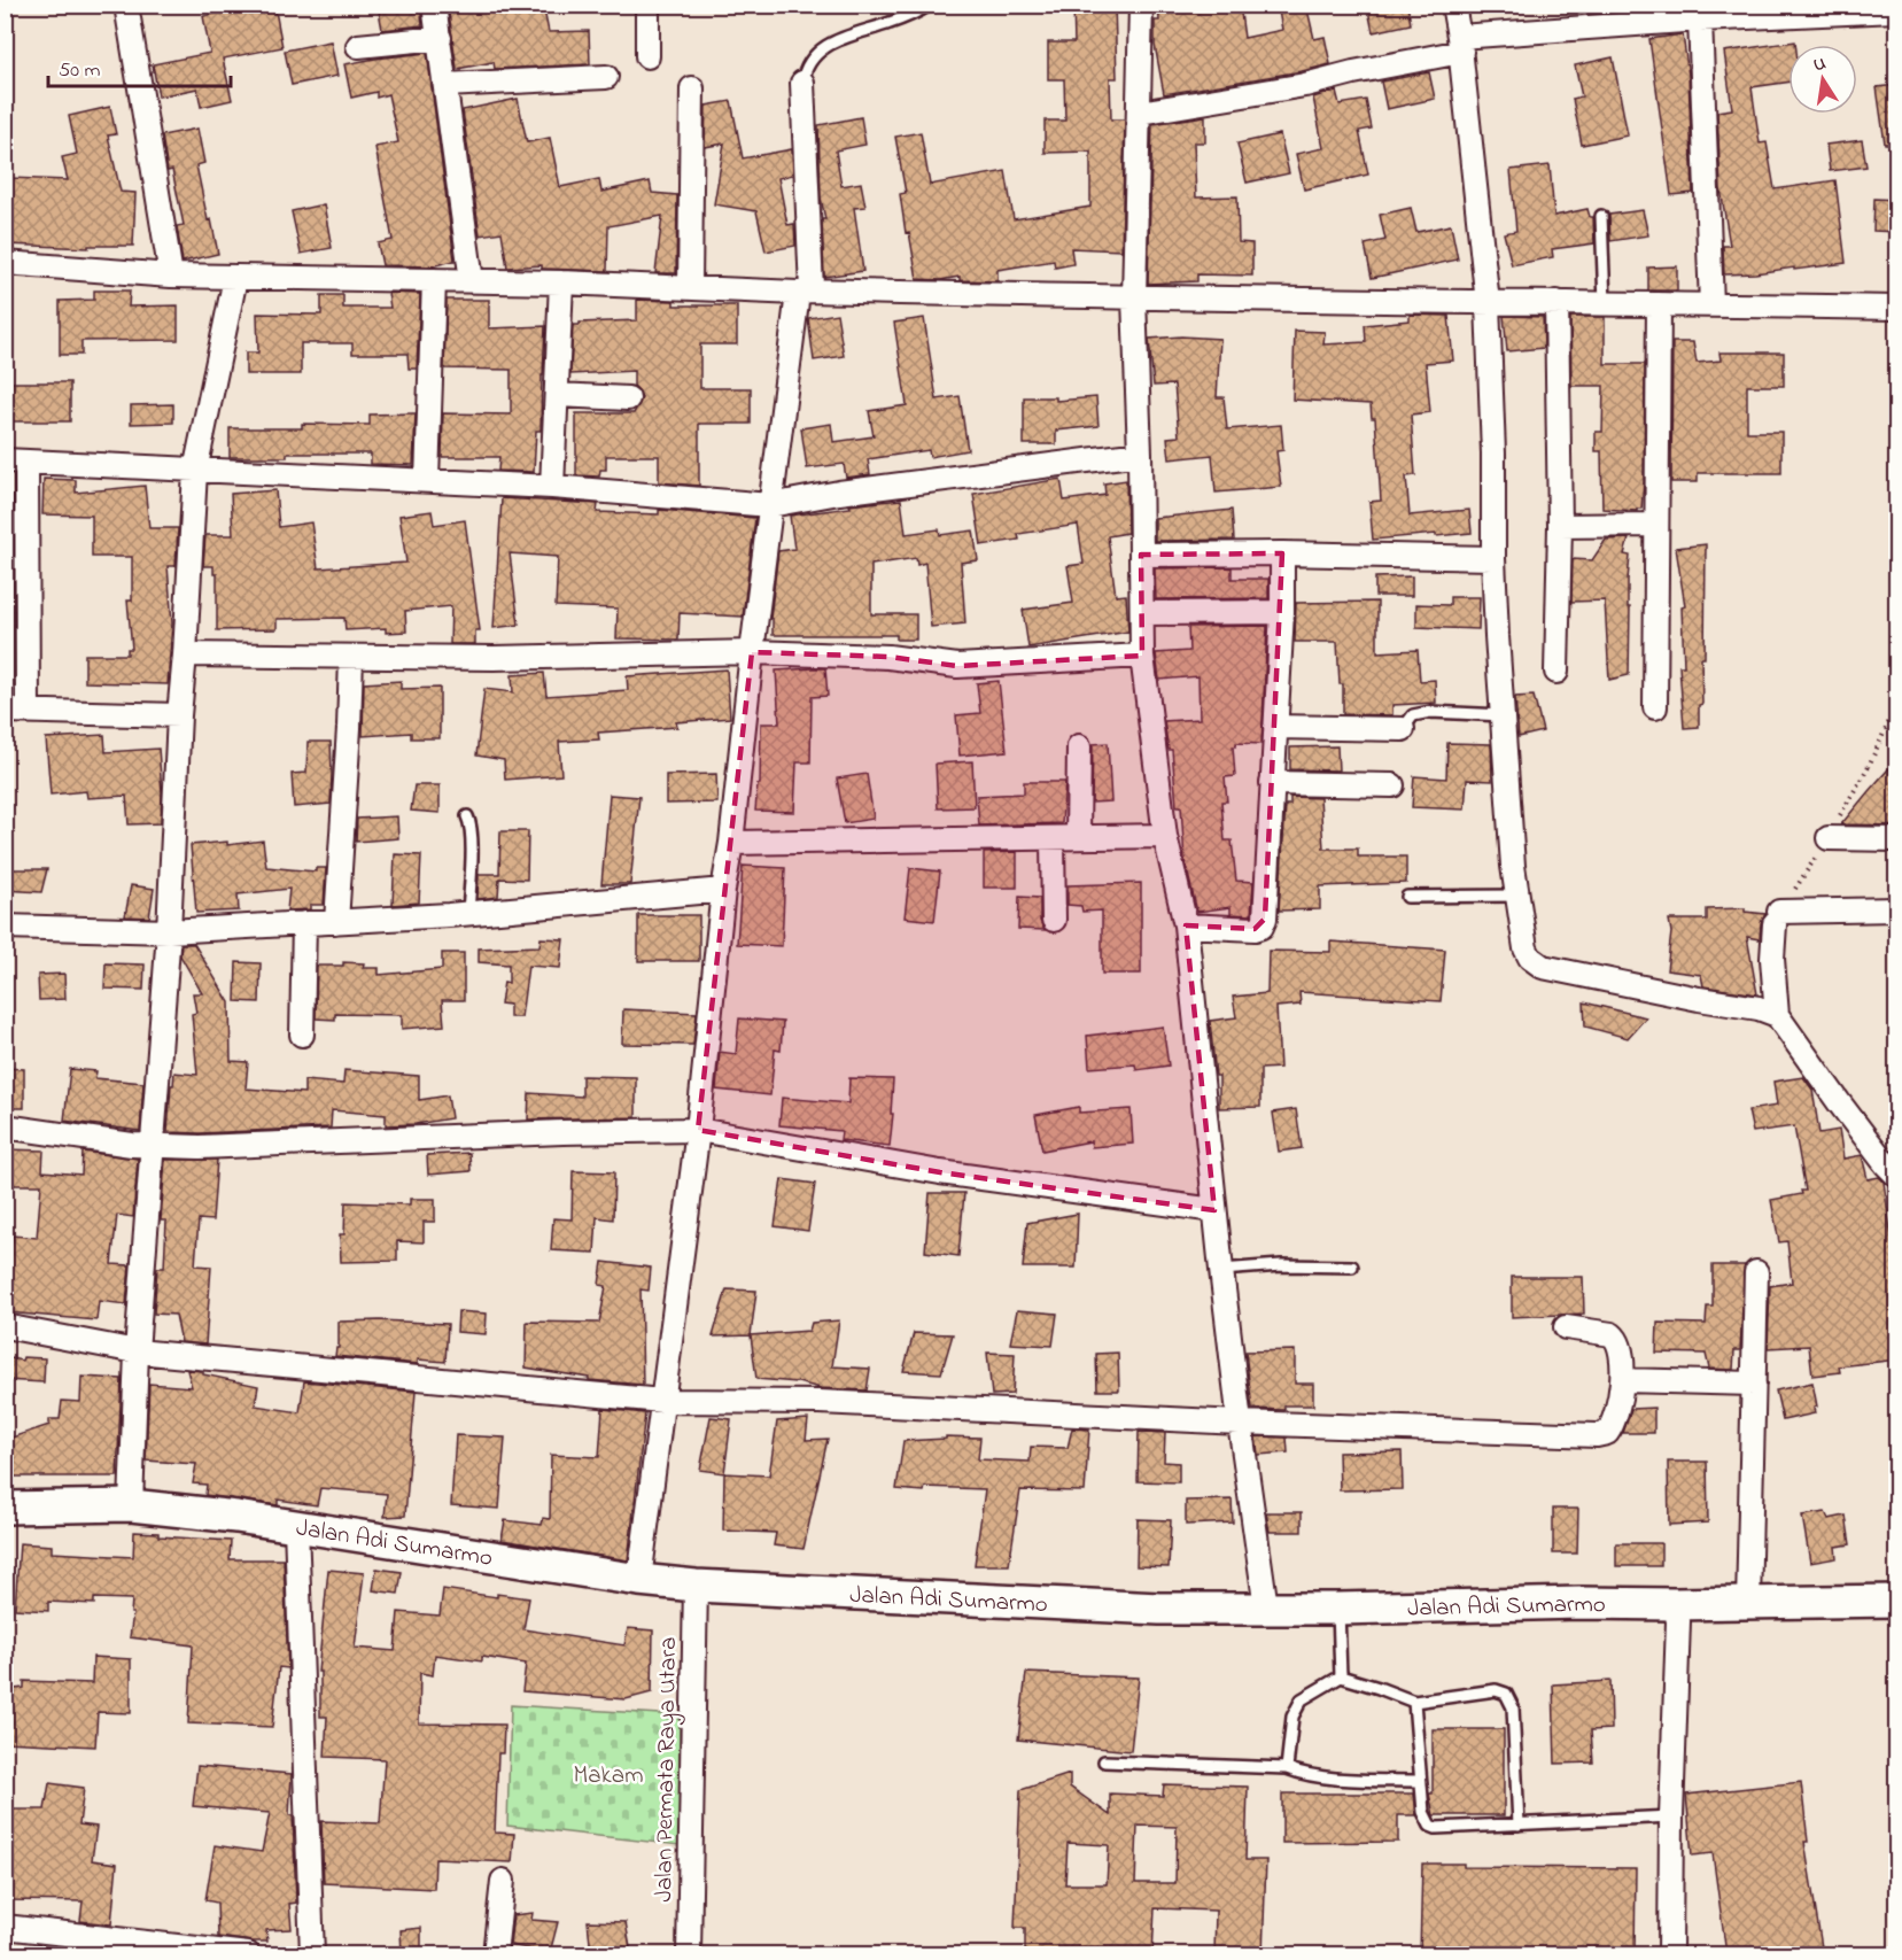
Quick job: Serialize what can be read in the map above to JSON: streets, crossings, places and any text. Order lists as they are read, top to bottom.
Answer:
{
  "streets": {
    "main road": ["Jalan Adi Sumarmo"],
    "street": ["Jalan Permata Raya Utara"]
  },
  "crossings": [
    ["Jalan Adi Sumarmo", "Jalan Permata Raya Utara"]
  ],
  "parks": ["Makam"],
  "scale_bar": "50 m",
  "north": "top"
}
